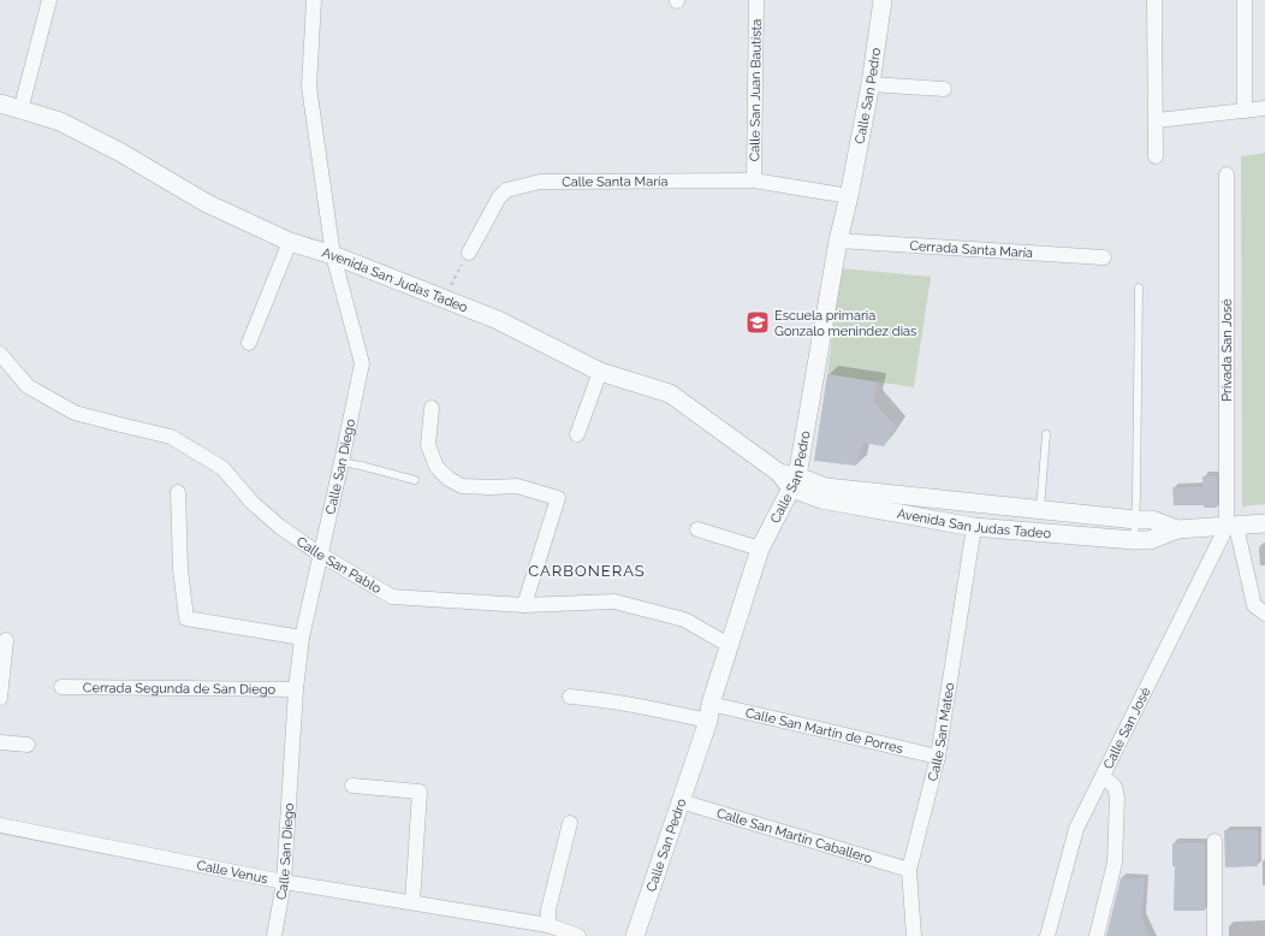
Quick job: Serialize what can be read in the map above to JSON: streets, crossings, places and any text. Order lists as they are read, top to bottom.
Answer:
{
  "streets": {
    "street": [
      "Calle San Juan Bautista",
      "Calle San Pedro",
      "Calle Santa María",
      "Cerrada Santa María",
      "Avenida San Judas Tadeo",
      "Privada San José",
      "Calle San Diego",
      "Calle San Pablo",
      "Cerrada Segunda de San Diego",
      "Calle San José",
      "Calle San Martín de Porres",
      "Calle San Mateo",
      "Calle San Martín Caballero",
      "Calle Venus"
    ]
  },
  "crossings": [
    ["Calle San Juan Bautista", "Calle Santa María"],
    ["Calle San Pedro", "Calle Santa María"],
    ["Calle San Pedro", "Cerrada Santa María"],
    ["Calle San Pedro", "Avenida San Judas Tadeo"],
    ["Calle San Pedro", "Calle San Pablo"],
    ["Calle San Pedro", "Calle San Martín de Porres"],
    ["Calle San Pedro", "Calle San Martín Caballero"],
    ["Avenida San Judas Tadeo", "Privada San José"],
    ["Avenida San Judas Tadeo", "Calle San Diego"],
    ["Avenida San Judas Tadeo", "Calle San José"],
    ["Avenida San Judas Tadeo", "Calle San Mateo"],
    ["Privada San José", "Calle San José"],
    ["Calle San Diego", "Calle San Pablo"],
    ["Calle San Diego", "Cerrada Segunda de San Diego"],
    ["Calle San Diego", "Calle Venus"],
    ["Calle San Martín de Porres", "Calle San Mateo"],
    ["Calle San Mateo", "Calle San Martín Caballero"]
  ],
  "districts": ["CARBONERAS"],
  "places": {
    "school or university": ["Escuela primaria Gonzalo menindez dias"]
  }
}
